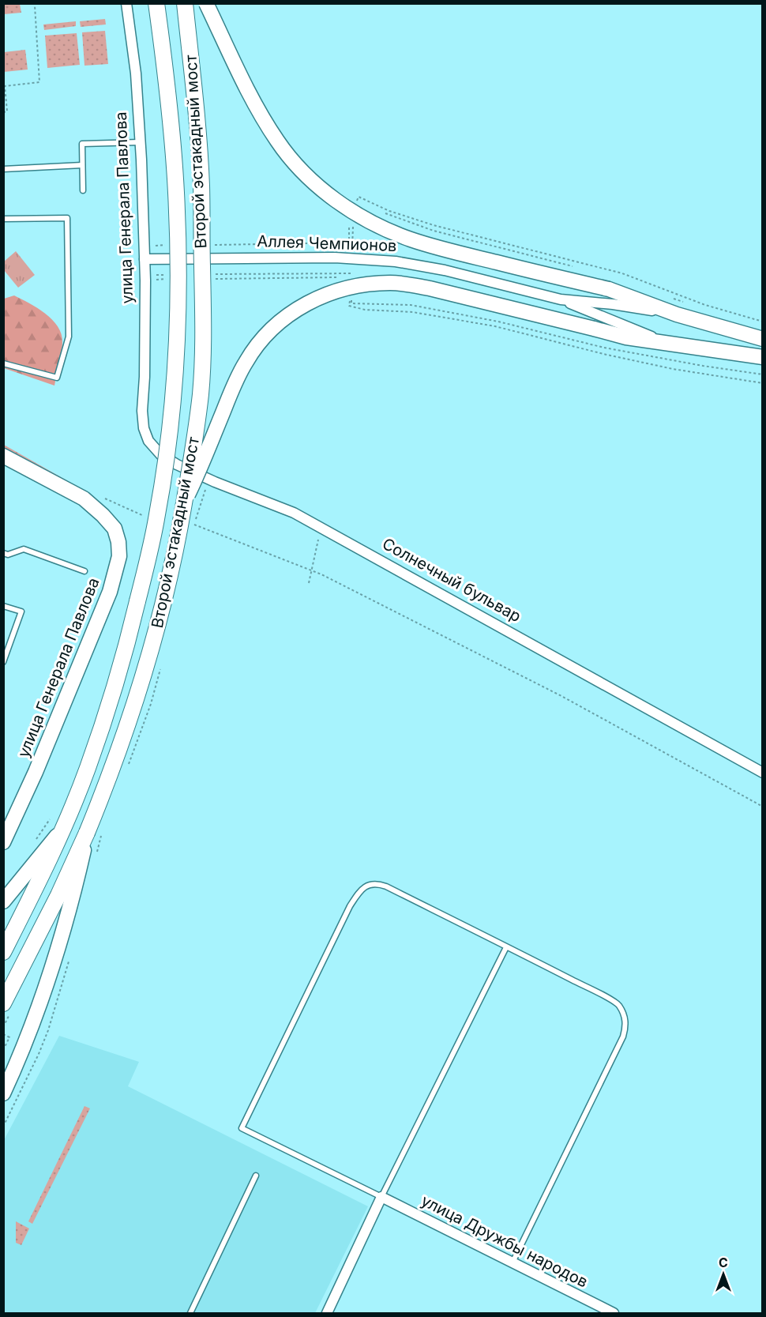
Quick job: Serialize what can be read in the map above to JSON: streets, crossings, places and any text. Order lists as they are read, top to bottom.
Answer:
{
  "streets": {
    "main road": ["Второй эстакадный мост", "улица Генерала Павлова", "Аллея Чемпионов"],
    "street": ["Солнечный бульвар", "улица Дружбы народов"]
  },
  "crossings": [
    ["улица Генерала Павлова", "Аллея Чемпионов"],
    ["улица Генерала Павлова", "Солнечный бульвар"]
  ],
  "north": "top"
}
